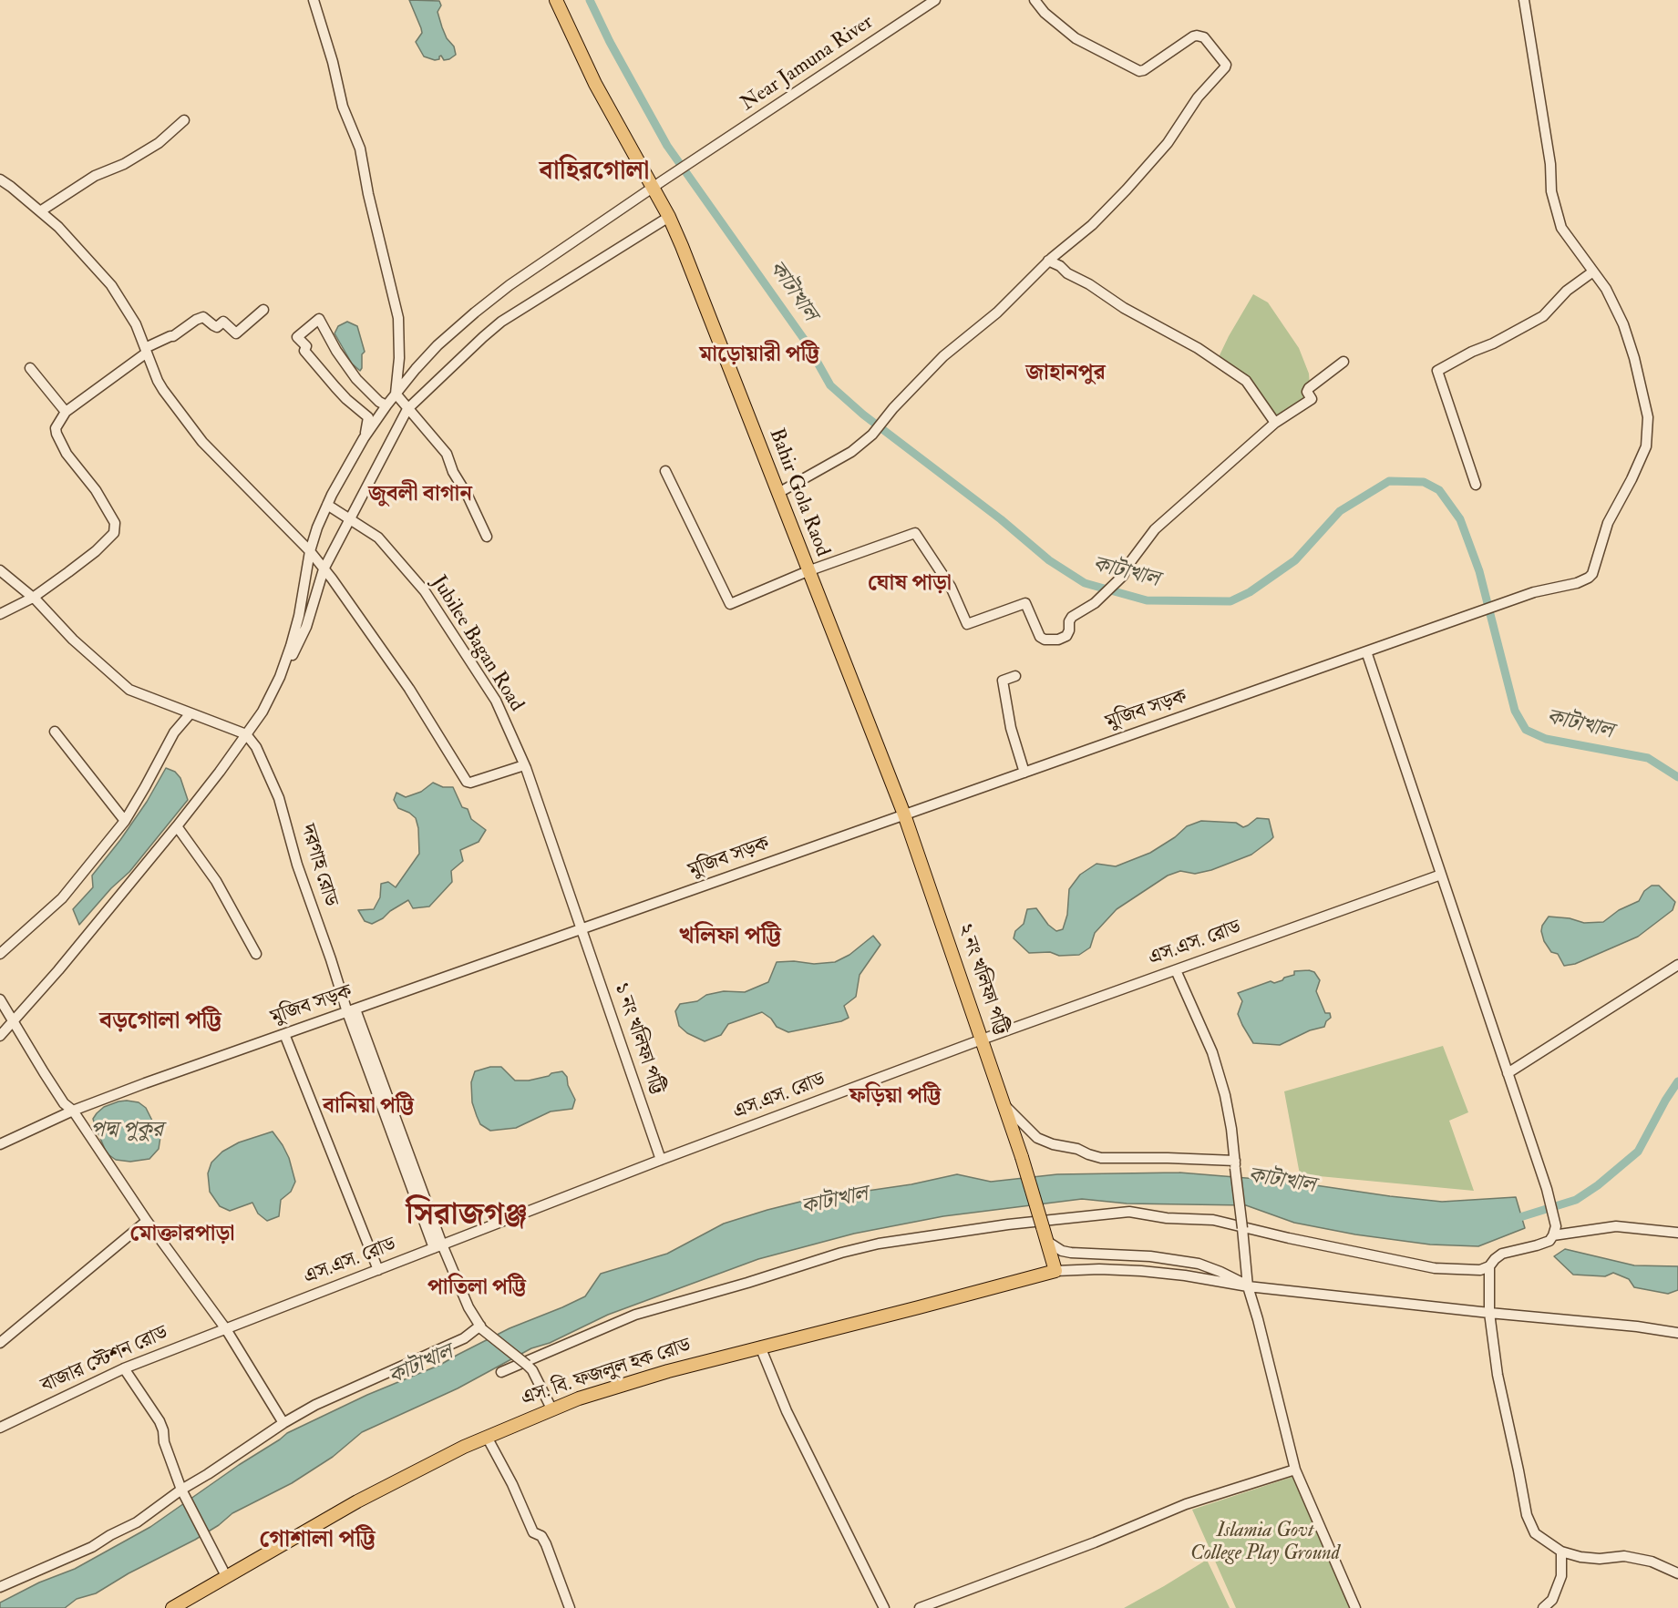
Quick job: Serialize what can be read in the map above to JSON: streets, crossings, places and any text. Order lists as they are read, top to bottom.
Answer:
{
  "streets": {
    "main road": ["Bahir Gola Raod", "২ নং খলিফা পট্টি", "এস. বি. ফজলুল হক রোড"],
    "street": [
      "Near Jamuna River",
      "Jubilee Bagan Road",
      "মুজিব সড়ক",
      "দরগাহ রোড",
      "এস.এস. রোড",
      "১ নং খলিফা পট্টি",
      "বাজার স্টেশন রোড"
    ]
  },
  "crossings": [
    ["Near Jamuna River", "Bahir Gola Raod"],
    ["Near Jamuna River", "Jubilee Bagan Road"],
    ["Bahir Gola Raod", "মুজিব সড়ক"],
    ["Bahir Gola Raod", "২ নং খলিফা পট্টি"],
    ["Jubilee Bagan Road", "মুজিব সড়ক"],
    ["Jubilee Bagan Road", "১ নং খলিফা পট্টি"],
    ["মুজিব সড়ক", "দরগাহ রোড"],
    ["মুজিব সড়ক", "২ নং খলিফা পট্টি"],
    ["মুজিব সড়ক", "১ নং খলিফা পট্টি"],
    ["দরগাহ রোড", "এস.এস. রোড"],
    ["এস.এস. রোড", "২ নং খলিফা পট্টি"],
    ["এস.এস. রোড", "১ নং খলিফা পট্টি"],
    ["এস.এস. রোড", "বাজার স্টেশন রোড"],
    ["২ নং খলিফা পট্টি", "এস. বি. ফজলুল হক রোড"]
  ],
  "districts": [
    "বাহিরগোলা",
    "মাড়োয়ারী পট্টি",
    "জাহানপুর",
    "জুবলী বাগান",
    "ঘোষ পাড়া",
    "খলিফা পট্টি",
    "বড়গোলা পট্টি",
    "ফড়িয়া পট্টি",
    "বানিয়া পট্টি",
    "সিরাজগঞ্জ",
    "মোক্তারপাড়া",
    "পাতিলা পট্টি",
    "গোশালা পট্টি"
  ],
  "water": ["কাটাখাল", "পদ্ম পুকুর"],
  "parks": ["Islamia Govt College Play Ground"]
}
